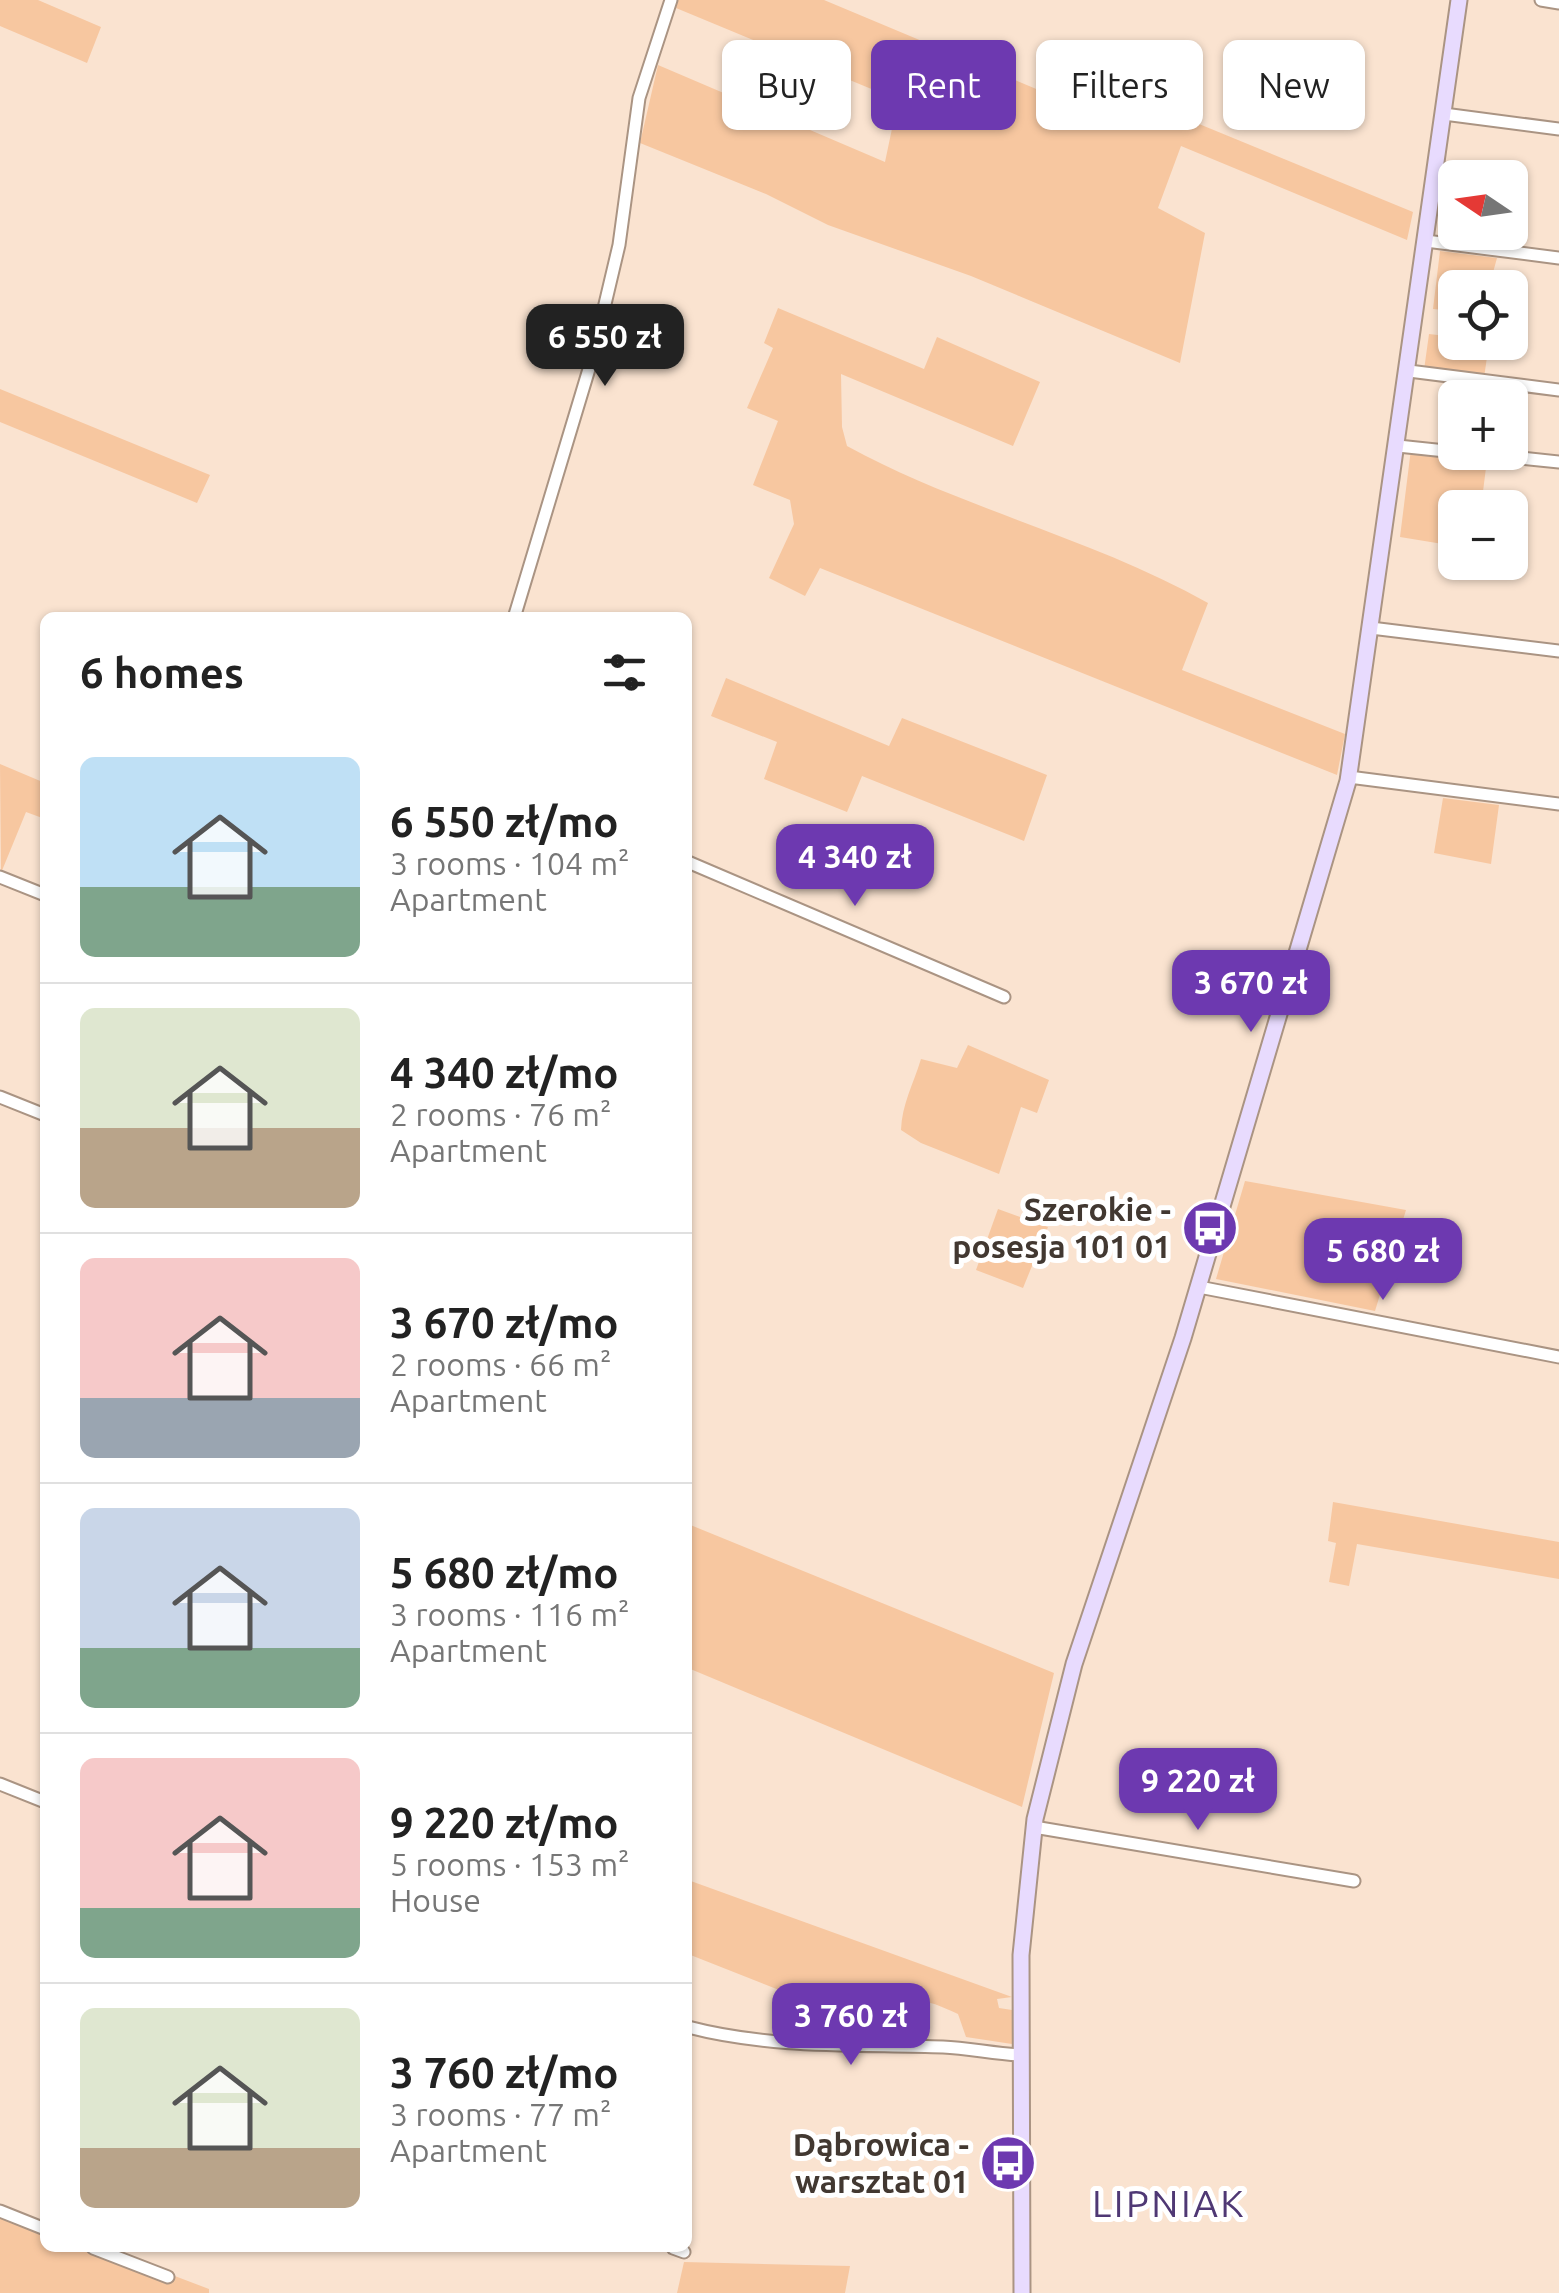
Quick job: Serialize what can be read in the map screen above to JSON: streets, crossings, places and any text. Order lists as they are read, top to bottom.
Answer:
{
  "districts": ["LIPNIAK"],
  "places": {
    "bus stop": ["Szerokie - posesja 101 01", "Dąbrowica - warsztat 01"]
  },
  "north": "left",
  "page": {
    "chip": [
      "Buy",
      "Rent",
      "Filters",
      "New"
    ],
    "map_buttons": ["+", "−"],
    "price": [
      "6 550 zł",
      "4 340 zł",
      "3 670 zł",
      "5 680 zł",
      "9 220 zł",
      "3 760 zł"
    ],
    "heading": "6 homes",
    "list": [
      {
        "name": "6 550 zł/mo",
        "note": "3 rooms · 104 m² · Apartment"
      },
      {
        "name": "4 340 zł/mo",
        "note": "2 rooms · 76 m² · Apartment"
      },
      {
        "name": "3 670 zł/mo",
        "note": "2 rooms · 66 m² · Apartment"
      },
      {
        "name": "5 680 zł/mo",
        "note": "3 rooms · 116 m² · Apartment"
      },
      {
        "name": "9 220 zł/mo",
        "note": "5 rooms · 153 m² · House"
      },
      {
        "name": "3 760 zł/mo",
        "note": "3 rooms · 77 m² · Apartment"
      }
    ]
  }
}
